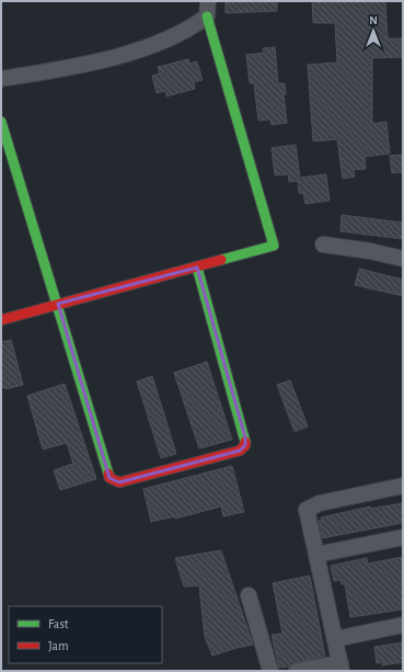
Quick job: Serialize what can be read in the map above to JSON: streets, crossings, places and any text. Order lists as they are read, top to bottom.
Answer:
{
  "legend": ["Fast", "Jam"],
  "north": "top"
}
